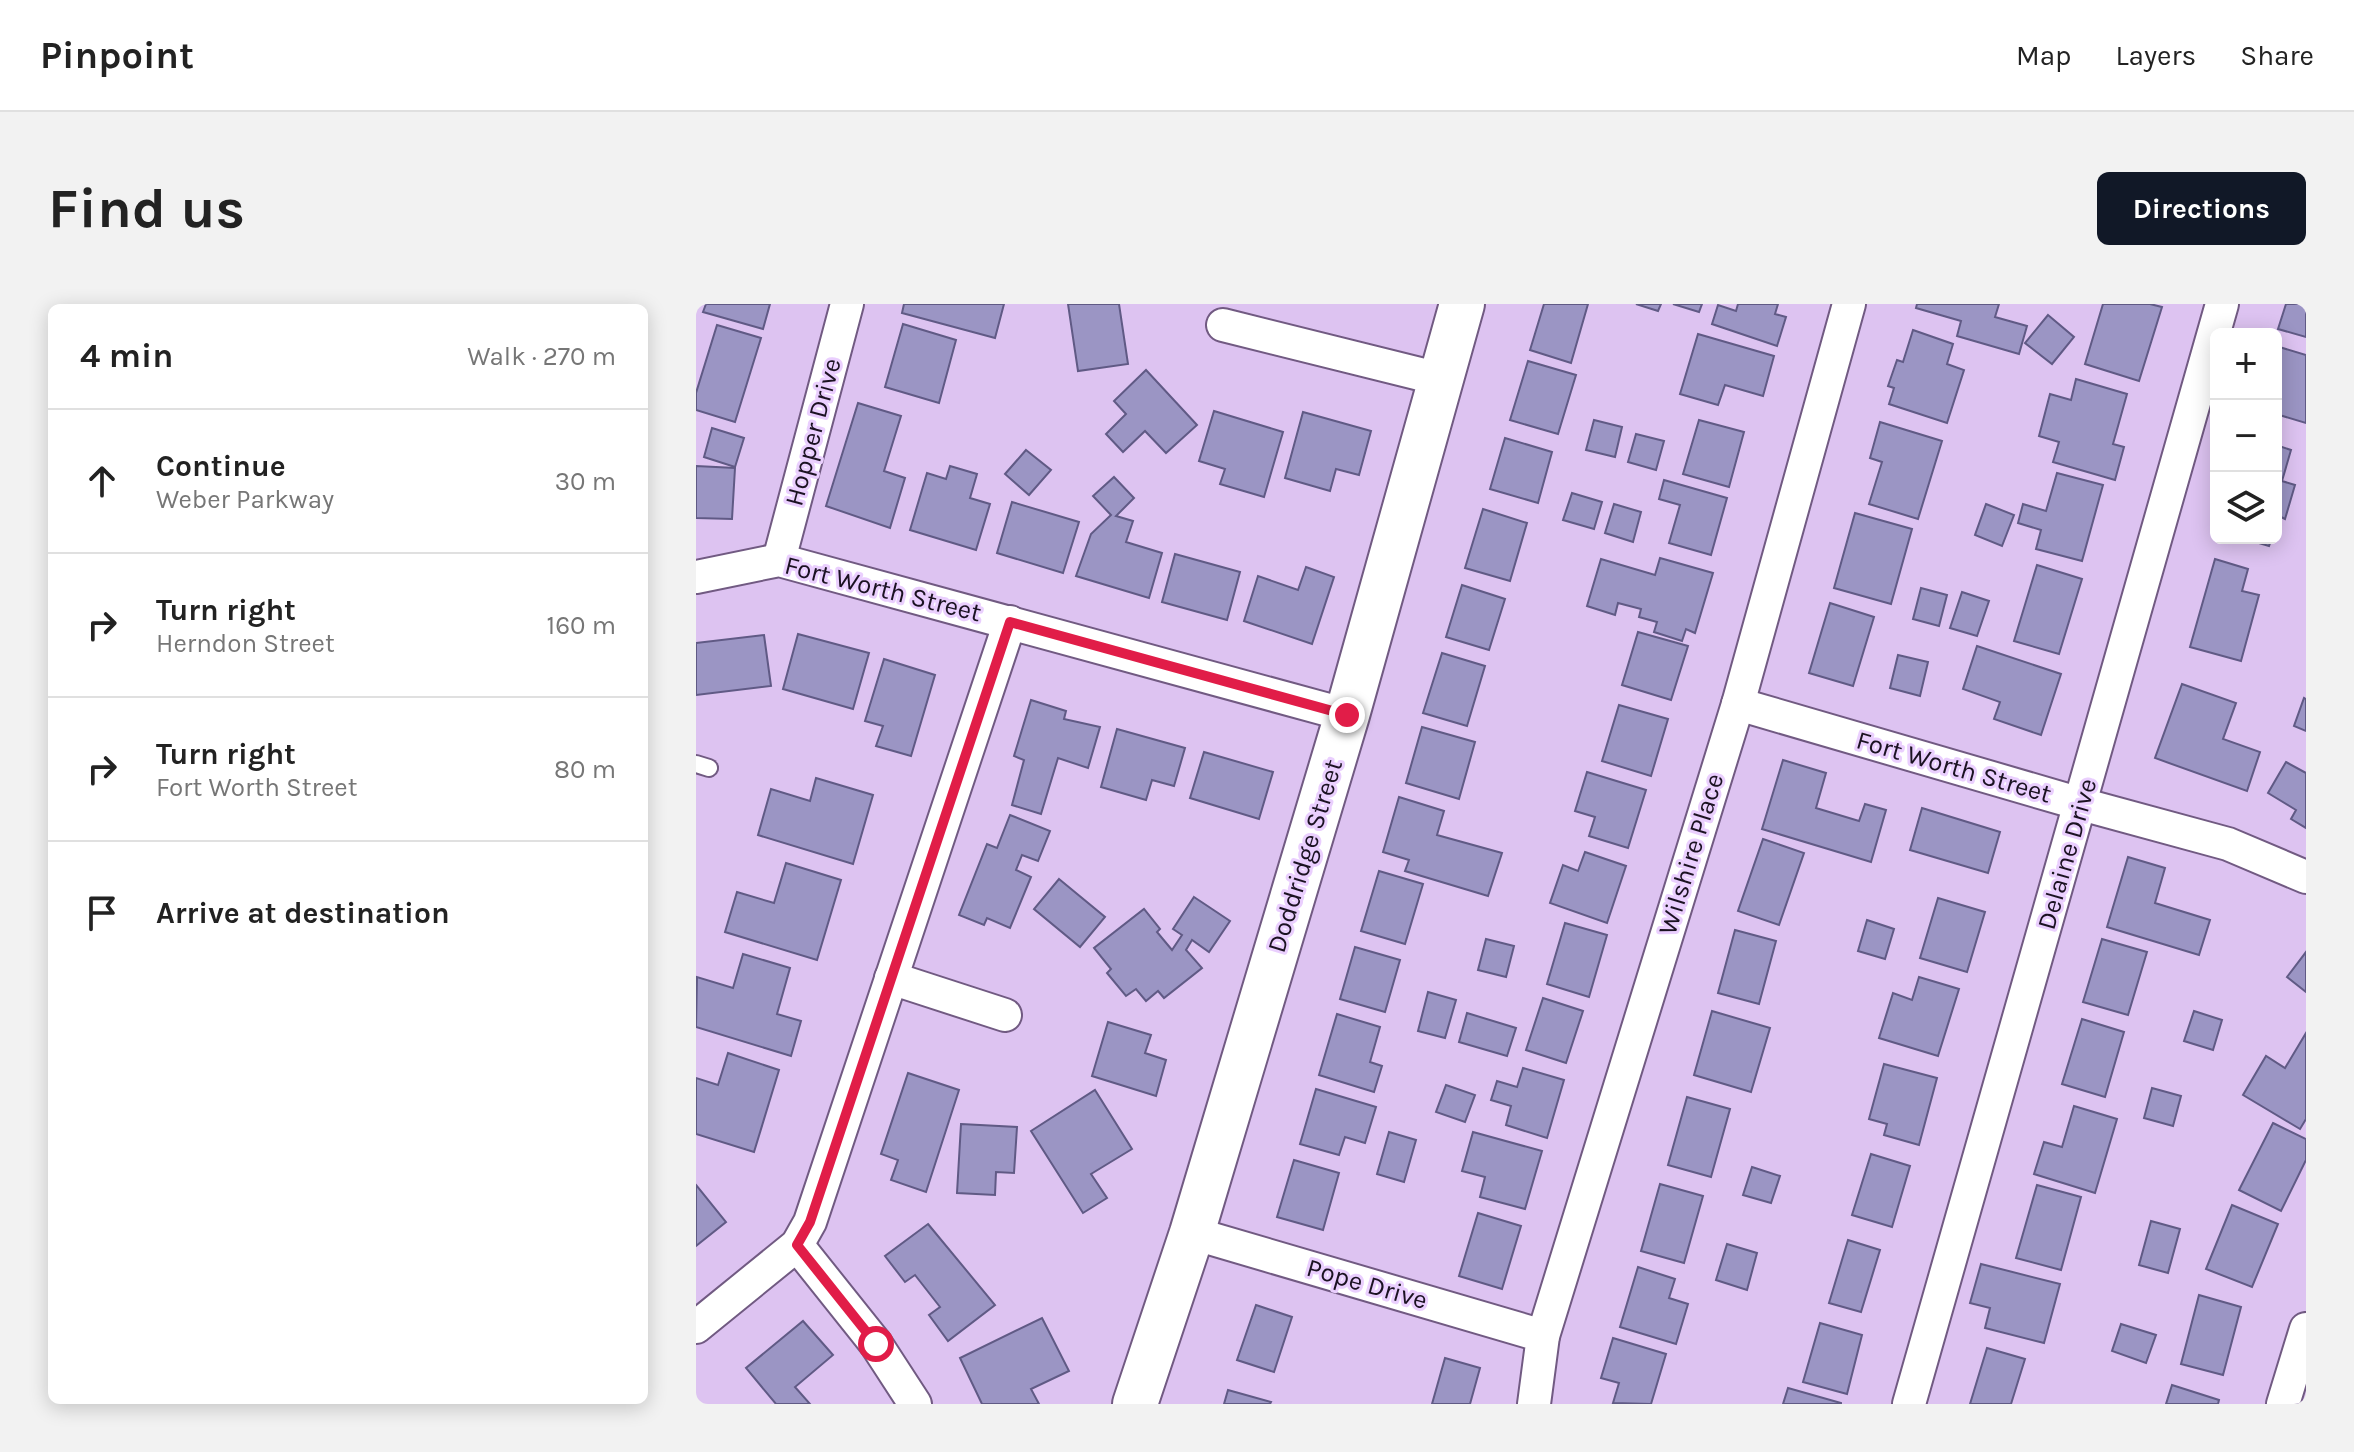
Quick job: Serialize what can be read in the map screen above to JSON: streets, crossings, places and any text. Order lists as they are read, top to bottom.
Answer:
{
  "streets": {
    "main road": ["Doddridge Street"],
    "street": [
      "Hopper Drive",
      "Fort Worth Street",
      "Wilshire Place",
      "Delaine Drive",
      "Pope Drive"
    ]
  },
  "crossings": [
    ["Hopper Drive", "Fort Worth Street"],
    ["Fort Worth Street", "Wilshire Place"],
    ["Fort Worth Street", "Delaine Drive"],
    ["Fort Worth Street", "Doddridge Street"],
    ["Wilshire Place", "Pope Drive"],
    ["Doddridge Street", "Pope Drive"]
  ],
  "page": {
    "header": "Pinpoint",
    "nav": ["Map", "Layers", "Share"],
    "buttons": "Directions",
    "title": "Find us",
    "heading": ["4 min", "Walk · 270 m"],
    "map_buttons": ["+", "−"],
    "list": [
      ["Continue", "Weber Parkway", "30 m"],
      ["Turn right", "Herndon Street", "160 m"],
      ["Turn right", "Fort Worth Street", "80 m"],
      "Arrive at destination"
    ]
  }
}
